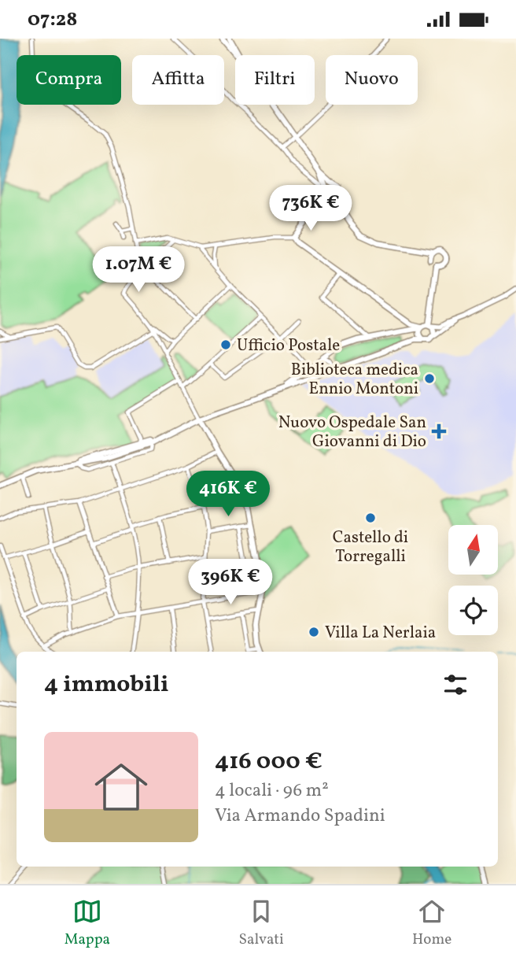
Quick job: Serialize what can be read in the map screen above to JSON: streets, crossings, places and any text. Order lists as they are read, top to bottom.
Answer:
{
  "places": {
    "other": [
      "Ufficio Postale",
      "Biblioteca medica Ennio Montoni",
      "Castello di Torregalli",
      "Villa La Nerlaia"
    ],
    "health": ["Nuovo Ospedale San Giovanni di Dio"]
  },
  "north": "top",
  "page": {
    "status": "07:28",
    "chip": [
      "Compra",
      "Affitta",
      "Filtri",
      "Nuovo"
    ],
    "price": [
      "736K €",
      "1.07M €",
      "416K €",
      "396K €"
    ],
    "heading": "4 immobili",
    "list": [
      {
        "name": "416 000 €",
        "note": "4 locali · 96 m² · Via Armando Spadini"
      }
    ],
    "tabs": ["Mappa", "Salvati", "Home"]
  }
}
